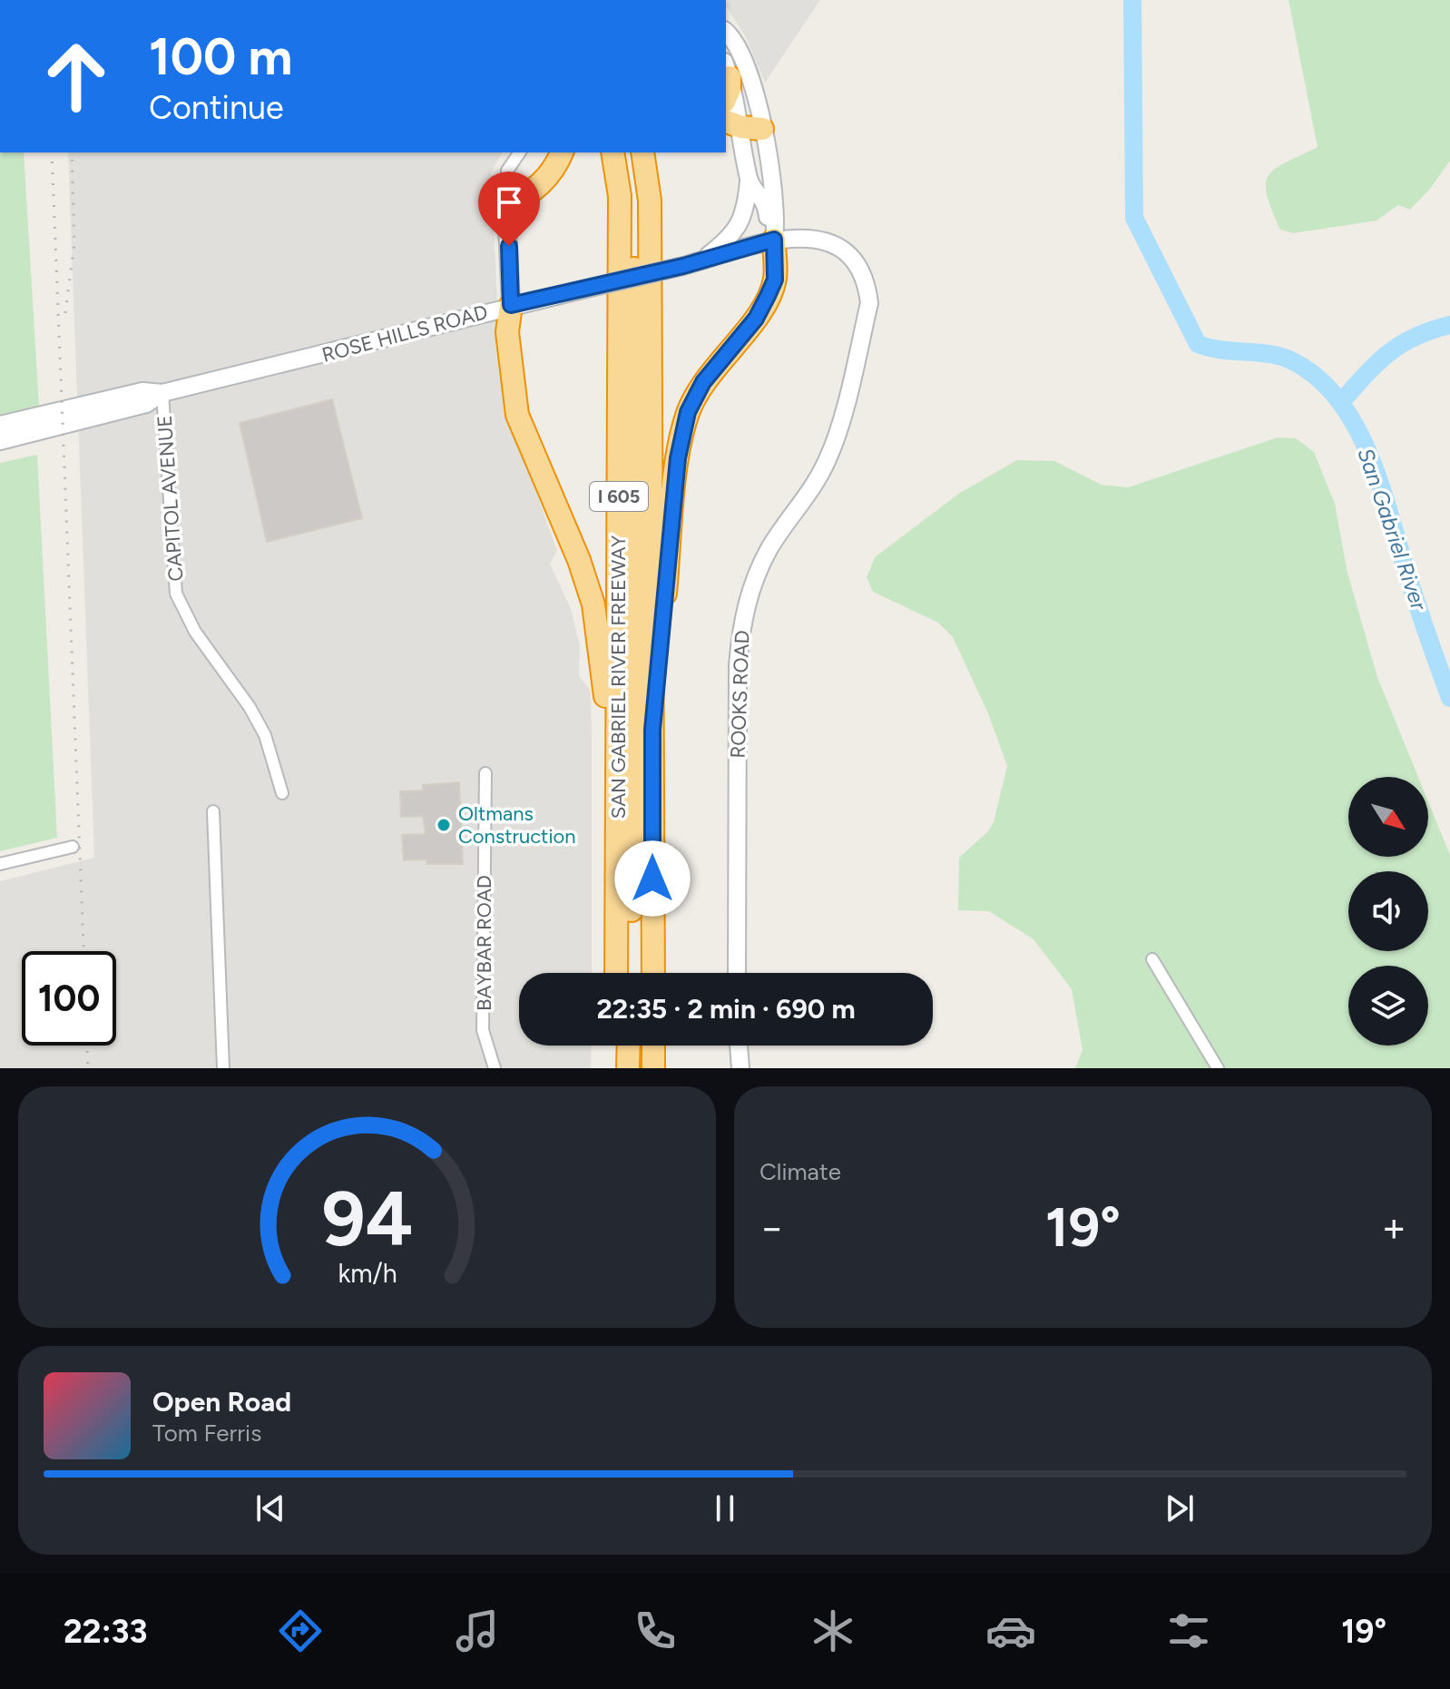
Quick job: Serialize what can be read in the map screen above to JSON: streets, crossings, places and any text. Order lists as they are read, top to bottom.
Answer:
{
  "streets": {
    "highway": ["I 605", "SAN GABRIEL RIVER FREEWAY"],
    "main road": ["ROSE HILLS ROAD", "ROOKS ROAD"],
    "street": ["CAPITOL AVENUE", "BAYBAR ROAD"]
  },
  "crossings": [
    ["ROSE HILLS ROAD", "CAPITOL AVENUE"],
    ["ROSE HILLS ROAD", "ROOKS ROAD"]
  ],
  "water": ["San Gabriel River"],
  "places": ["Oltmans Construction"],
  "north": "bottom right",
  "page": {
    "turn": ["100 m", "Continue"],
    "limit": "100",
    "trip": "22:35 · 2 min · 690 m",
    "tile": "Climate",
    "heat": ["−", "19°", "+"],
    "song": ["Open Road", "Tom Ferris"],
    "tabs": ["22:33", "19°"],
    "gauge": ["94", "km/h"]
  }
}
